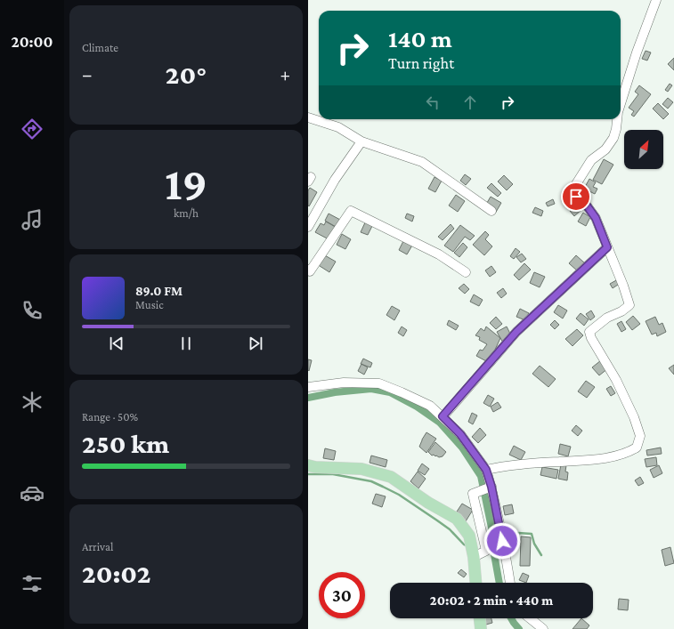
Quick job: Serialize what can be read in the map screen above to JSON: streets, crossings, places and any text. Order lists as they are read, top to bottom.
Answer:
{
  "north": "top right",
  "page": {
    "tabs": "20:00",
    "tile": [
      "Climate",
      ["19", "km/h"],
      ["Range · 50%", "250 km"],
      ["Arrival", "20:02"]
    ],
    "turn": ["140 m", "Turn right"],
    "heat": ["−", "20°", "+"],
    "song": ["89.0 FM", "Music"],
    "limit": "30",
    "trip": "20:02 · 2 min · 440 m"
  }
}
